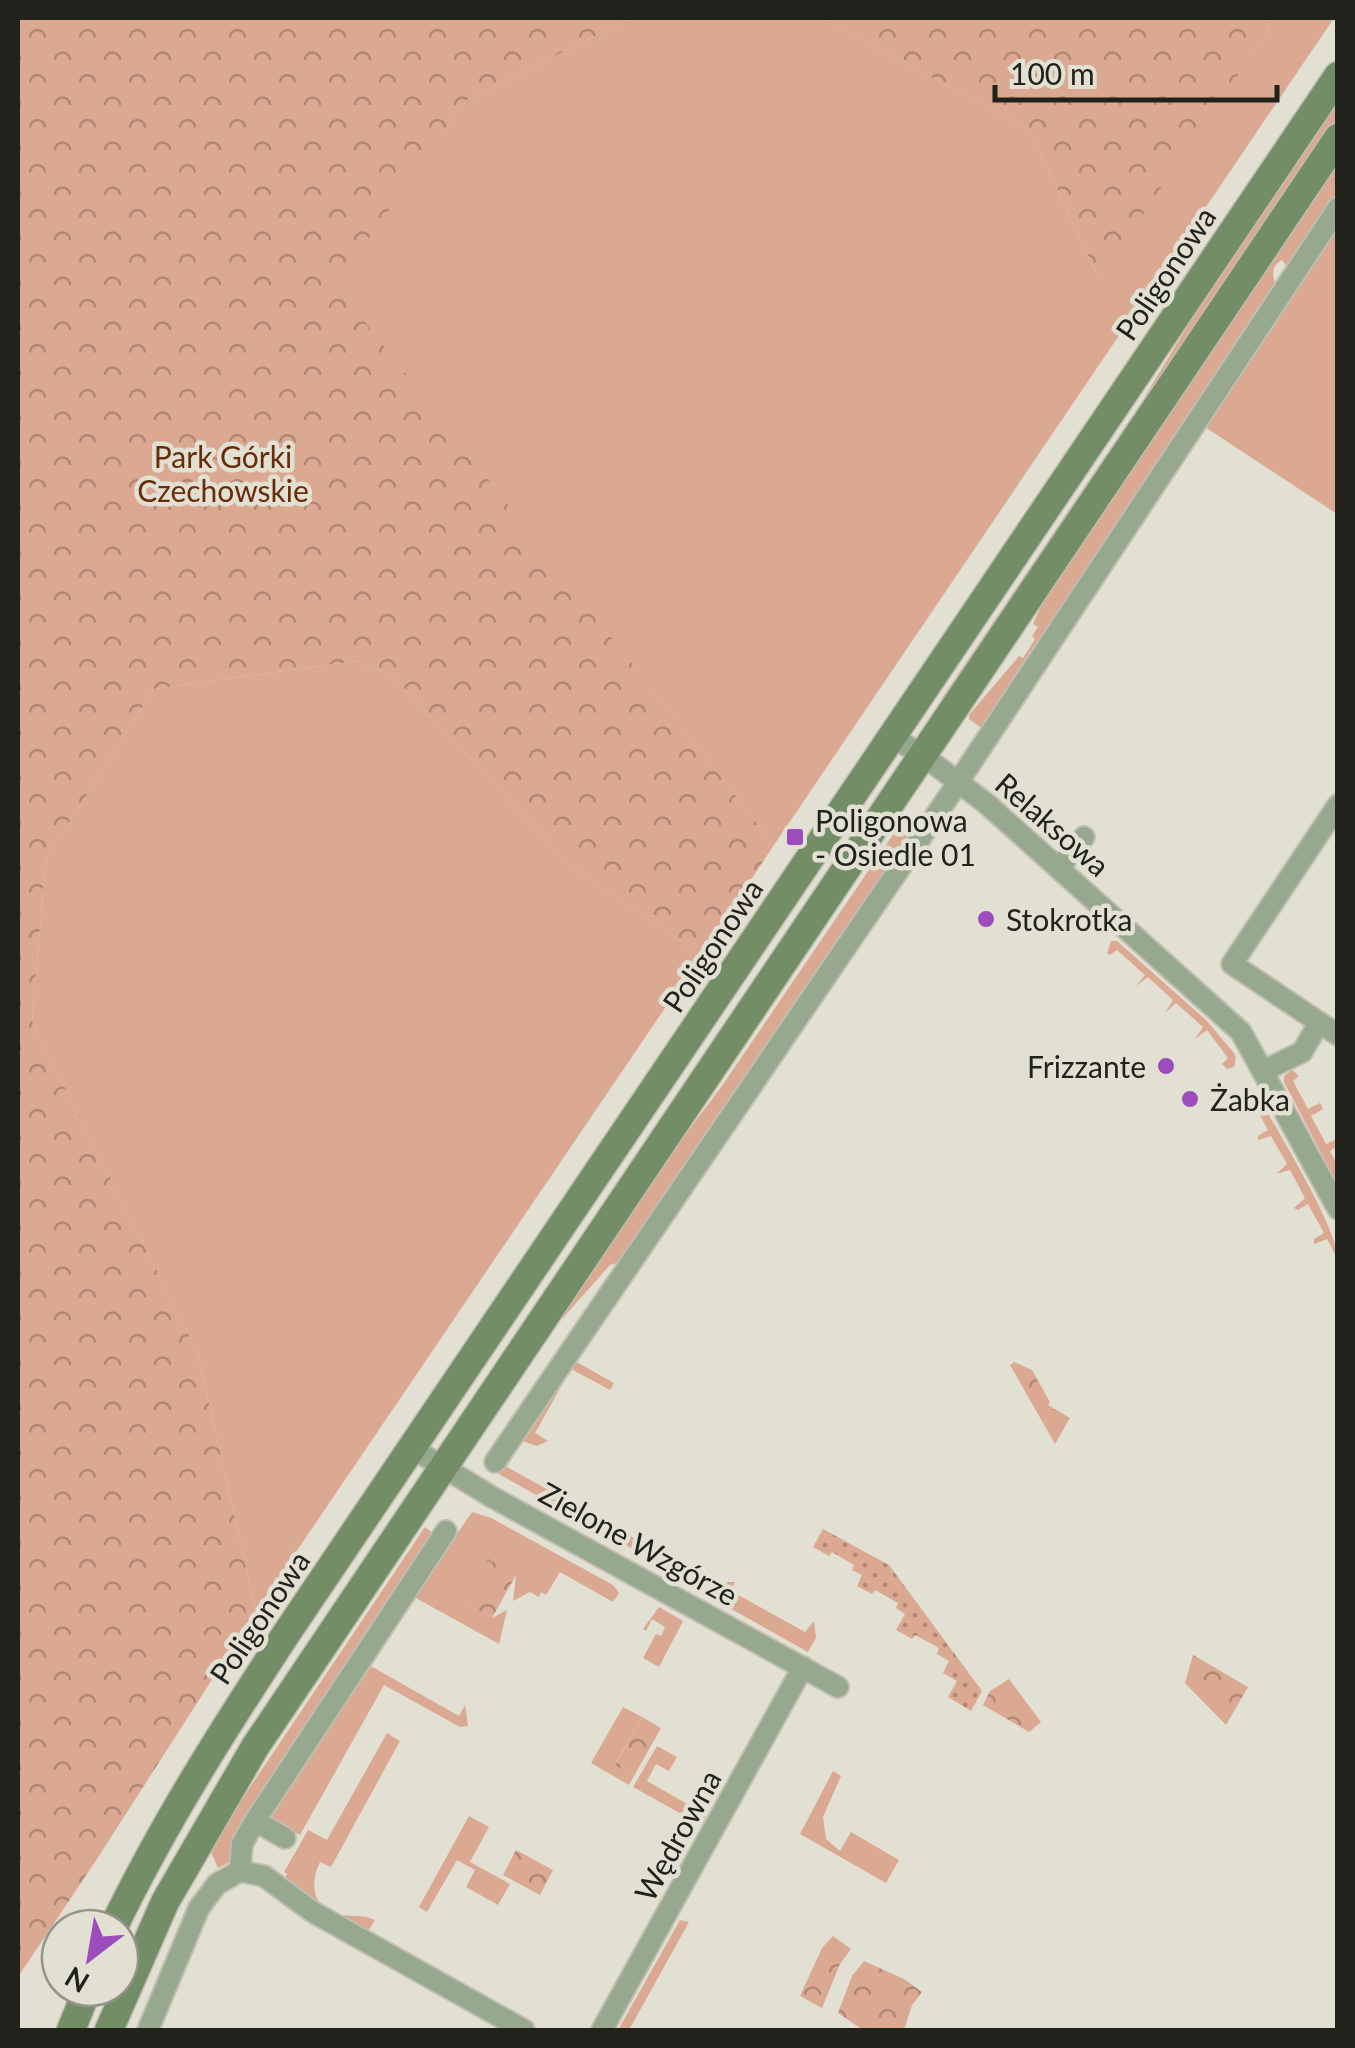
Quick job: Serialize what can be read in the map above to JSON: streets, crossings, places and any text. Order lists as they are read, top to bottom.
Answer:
{
  "streets": {
    "main road": ["Poligonowa"],
    "street": ["Relaksowa", "Zielone Wzgórze", "Wędrowna"]
  },
  "crossings": [
    ["Poligonowa", "Relaksowa"],
    ["Poligonowa", "Zielone Wzgórze"],
    ["Zielone Wzgórze", "Wędrowna"]
  ],
  "parks": ["Park Górki Czechowskie"],
  "places": {
    "transit": ["Poligonowa - Osiedle 01"],
    "other": ["Stokrotka", "Frizzante", "Żabka"]
  },
  "scale_bar": "100 m",
  "north": "bottom left"
}
